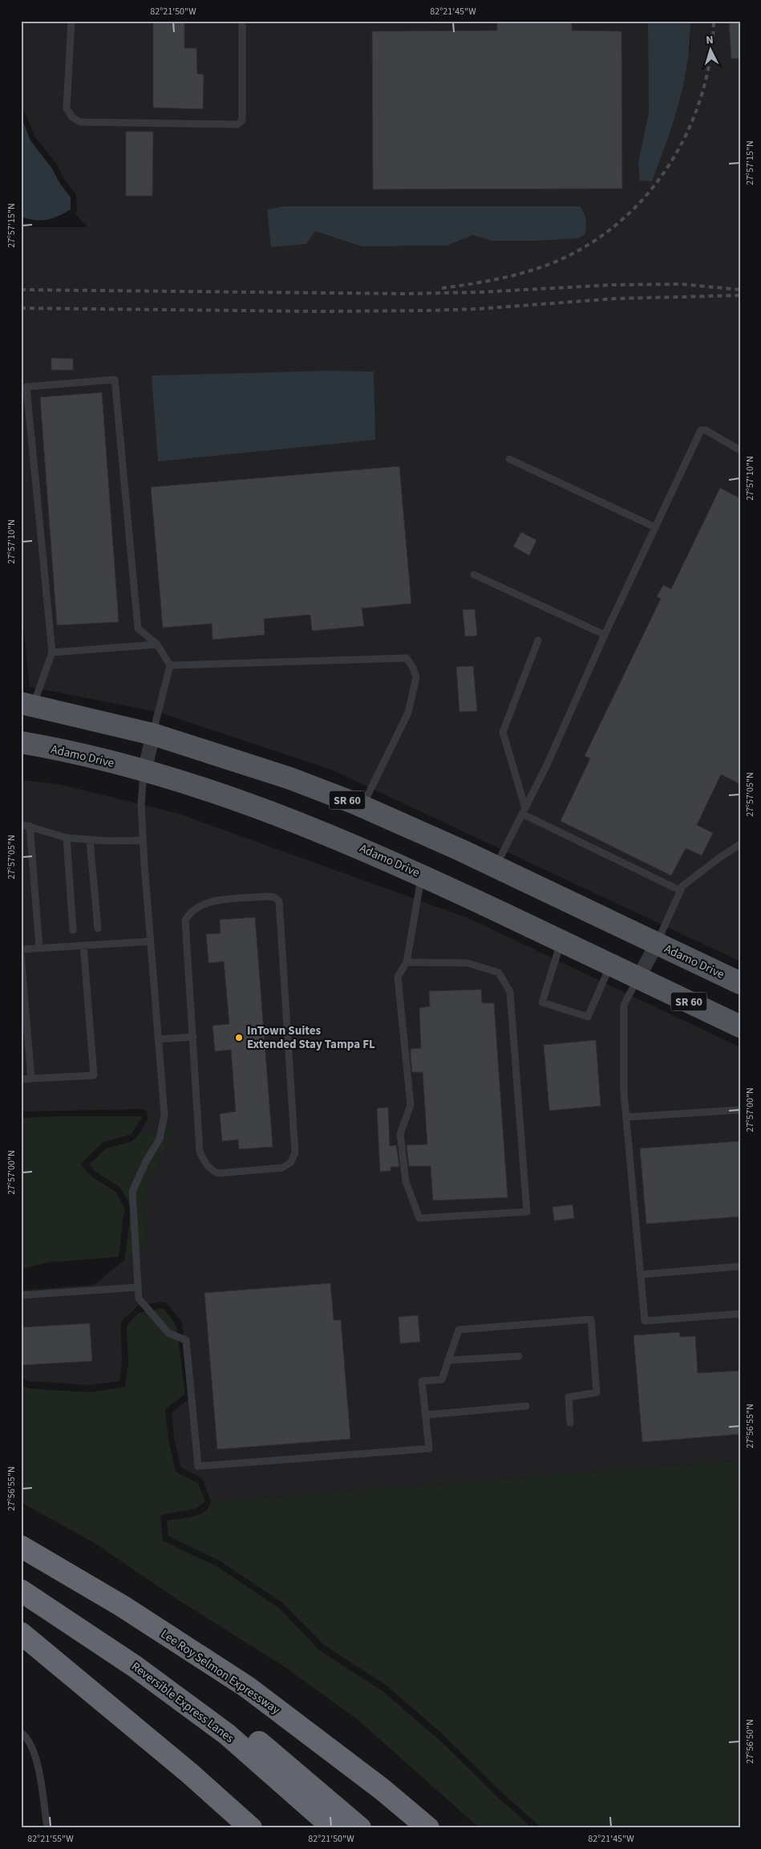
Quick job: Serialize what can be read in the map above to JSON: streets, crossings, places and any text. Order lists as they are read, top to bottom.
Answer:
{
  "streets": {
    "highway": ["Lee Roy Selmon Expressway", "Reversible Express Lanes"],
    "main road": ["Adamo Drive", "SR 60"]
  },
  "places": ["InTown Suites Extended Stay Tampa FL"],
  "north": "top",
  "coordinates": [
    "82°21'50\"W",
    "82°21'45\"W",
    "27°57'15\"N",
    "27°57'10\"N",
    "27°57'05\"N",
    "27°57'00\"N",
    "27°56'55\"N",
    "27°56'50\"N",
    "82°21'55\"W"
  ]
}
